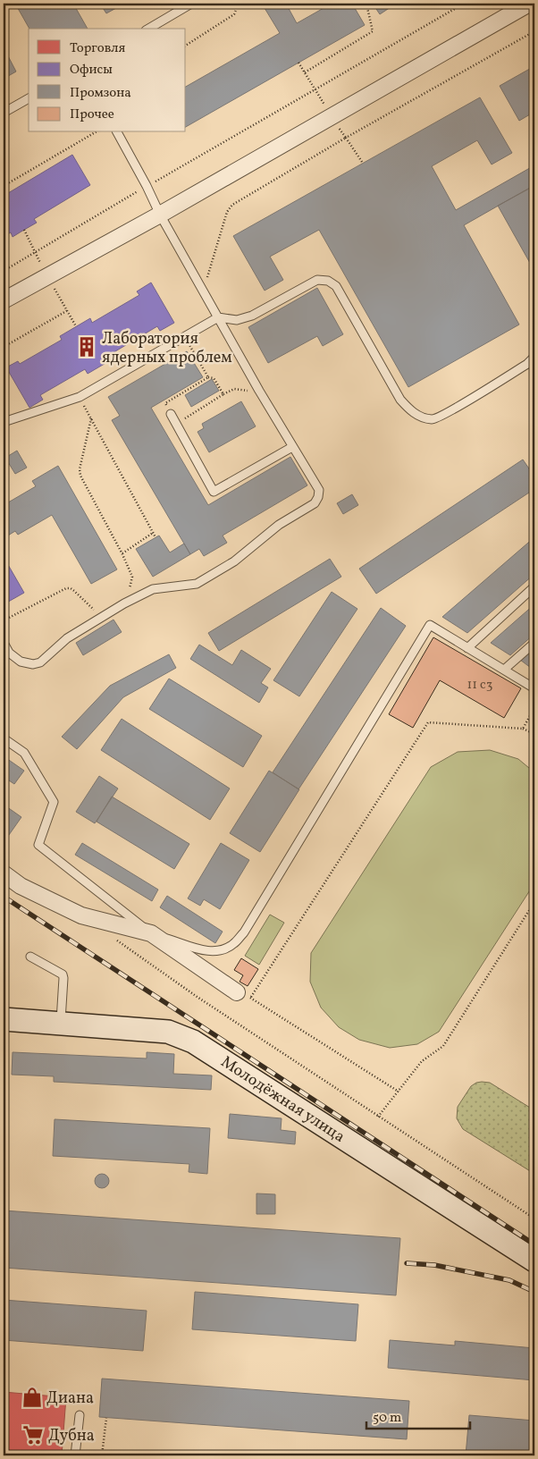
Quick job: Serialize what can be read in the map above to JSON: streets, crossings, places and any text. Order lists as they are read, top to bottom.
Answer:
{
  "streets": {
    "main road": ["Молодёжная улица"]
  },
  "places": {
    "building": ["Лаборатория ядерных проблем"],
    "shop": ["Диана"],
    "supermarket": ["Дубна"]
  },
  "house_numbers": ["11 с3"],
  "legend": [
    "Торговля",
    "Офисы",
    "Промзона",
    "Прочее"
  ],
  "scale_bar": "50 m"
}
